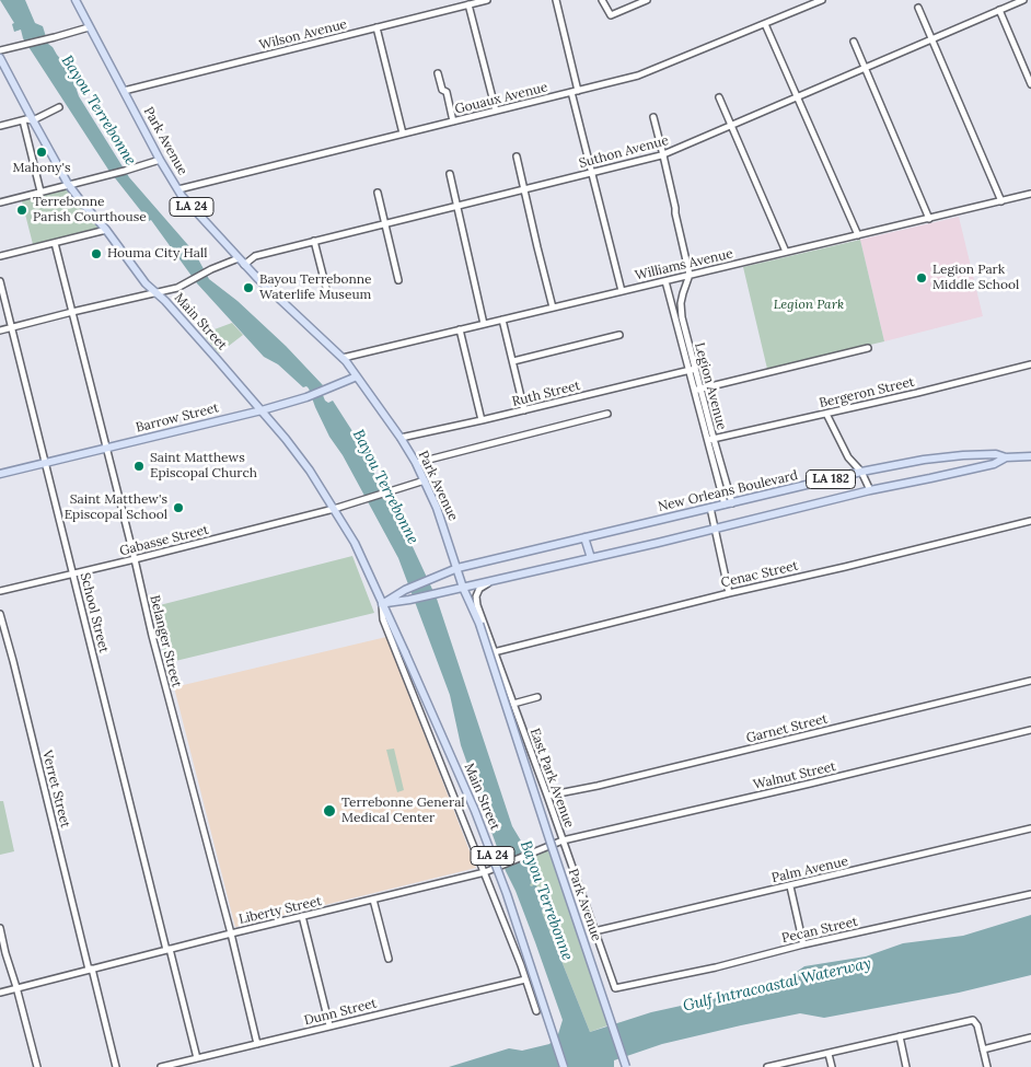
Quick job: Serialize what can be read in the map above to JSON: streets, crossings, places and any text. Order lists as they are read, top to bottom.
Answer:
{
  "streets": {
    "main road": [
      "Park Avenue",
      "LA 24",
      "Main Street",
      "Barrow Street",
      "LA 182",
      "New Orleans Boulevard"
    ],
    "street": [
      "Wilson Avenue",
      "Gouaux Avenue",
      "Suthon Avenue",
      "Williams Avenue",
      "Legion Avenue",
      "Bergeron Street",
      "Ruth Street",
      "Gabasse Street",
      "Cenac Street",
      "School Street",
      "Belanger Street",
      "Garnet Street",
      "Walnut Street",
      "East Park Avenue",
      "Verret Street",
      "Palm Avenue",
      "Liberty Street",
      "Pecan Street",
      "Dunn Street"
    ]
  },
  "crossings": [
    ["Wilson Avenue", "Park Avenue"],
    ["Gouaux Avenue", "Park Avenue"],
    ["Park Avenue", "Suthon Avenue"],
    ["Park Avenue", "Williams Avenue"],
    ["Park Avenue", "Ruth Street"],
    ["Park Avenue", "Barrow Street"],
    ["Park Avenue", "LA 182"],
    ["Park Avenue", "New Orleans Boulevard"],
    ["Park Avenue", "Gabasse Street"],
    ["Williams Avenue", "Legion Avenue"],
    ["Main Street", "Barrow Street"],
    ["Main Street", "LA 182"],
    ["Main Street", "Gabasse Street"],
    ["Main Street", "Liberty Street"],
    ["Main Street", "Dunn Street"],
    ["Legion Avenue", "Bergeron Street"],
    ["Legion Avenue", "Ruth Street"],
    ["Legion Avenue", "New Orleans Boulevard"],
    ["Barrow Street", "School Street"],
    ["Barrow Street", "Belanger Street"],
    ["LA 182", "New Orleans Boulevard"],
    ["New Orleans Boulevard", "East Park Avenue"],
    ["Gabasse Street", "School Street"],
    ["Gabasse Street", "Belanger Street"],
    ["Cenac Street", "East Park Avenue"],
    ["School Street", "Liberty Street"],
    ["School Street", "Dunn Street"],
    ["Belanger Street", "Liberty Street"],
    ["Belanger Street", "Dunn Street"],
    ["Garnet Street", "East Park Avenue"],
    ["Walnut Street", "East Park Avenue"],
    ["Walnut Street", "Liberty Street"],
    ["East Park Avenue", "Palm Avenue"],
    ["East Park Avenue", "Liberty Street"],
    ["East Park Avenue", "Pecan Street"],
    ["Verret Street", "Liberty Street"]
  ],
  "water": ["Bayou Terrebonne", "Gulf Intracoastal Waterway"],
  "parks": ["Legion Park"],
  "places": [
    "Mahony's",
    "Terrebonne Parish Courthouse",
    "Houma City Hall",
    "Legion Park Middle School",
    "Bayou Terrebonne Waterlife Museum",
    "Saint Matthews Episcopal Church",
    "Saint Matthew's Episcopal School",
    "Terrebonne General Medical Center"
  ]
}
